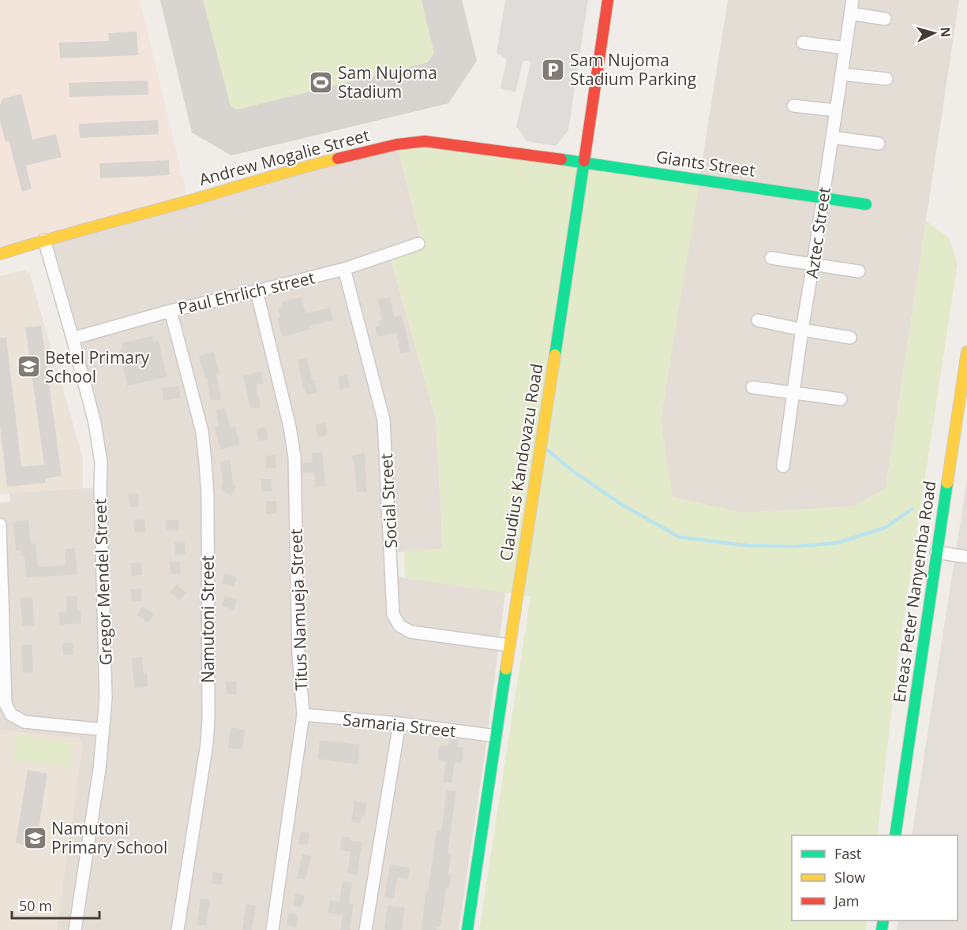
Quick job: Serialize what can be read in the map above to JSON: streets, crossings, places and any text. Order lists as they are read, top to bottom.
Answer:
{
  "streets": {
    "street": [
      "Andrew Mogalie Street",
      "Giants Street",
      "Aztec Street",
      "Paul Ehrlich street",
      "Claudius Kandovazu Road",
      "Social Street",
      "Gregor Mendel Street",
      "Eneas Peter Nanyemba Road",
      "Titus Namueja Street",
      "Namutoni Street",
      "Samaria Street"
    ]
  },
  "crossings": [
    ["Andrew Mogalie Street", "Giants Street"],
    ["Andrew Mogalie Street", "Claudius Kandovazu Road"],
    ["Andrew Mogalie Street", "Gregor Mendel Street"],
    ["Giants Street", "Aztec Street"],
    ["Giants Street", "Claudius Kandovazu Road"],
    ["Paul Ehrlich street", "Social Street"],
    ["Paul Ehrlich street", "Gregor Mendel Street"],
    ["Paul Ehrlich street", "Titus Namueja Street"],
    ["Paul Ehrlich street", "Namutoni Street"],
    ["Claudius Kandovazu Road", "Social Street"],
    ["Claudius Kandovazu Road", "Samaria Street"],
    ["Titus Namueja Street", "Samaria Street"]
  ],
  "places": {
    "parking": ["Sam Nujoma Stadium Parking"],
    "sports": ["Sam Nujoma Stadium"],
    "school or university": ["Betel Primary School", "Namutoni Primary School"]
  },
  "legend": ["Fast", "Slow", "Jam"],
  "scale_bar": "50 m",
  "north": "right"
}
